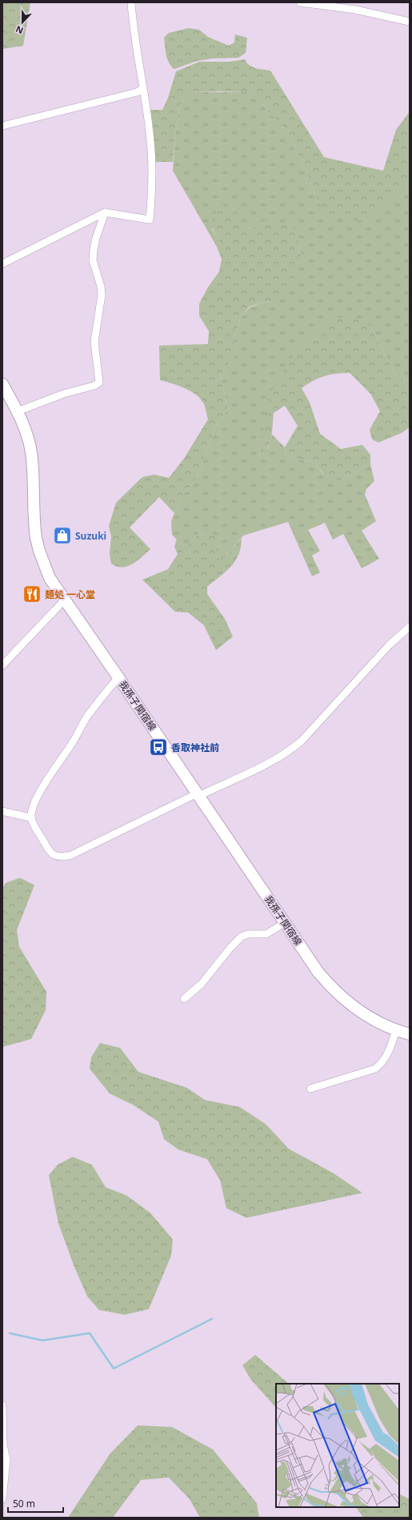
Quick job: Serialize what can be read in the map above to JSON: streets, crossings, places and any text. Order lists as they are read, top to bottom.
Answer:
{
  "streets": {
    "main road": ["我孫子関宿線"]
  },
  "places": {
    "shop": ["Suzuki"],
    "restaurant": ["麺処 一心堂"],
    "bus stop": ["香取神社前"]
  },
  "scale_bar": "50 m",
  "north": "bottom"
}
